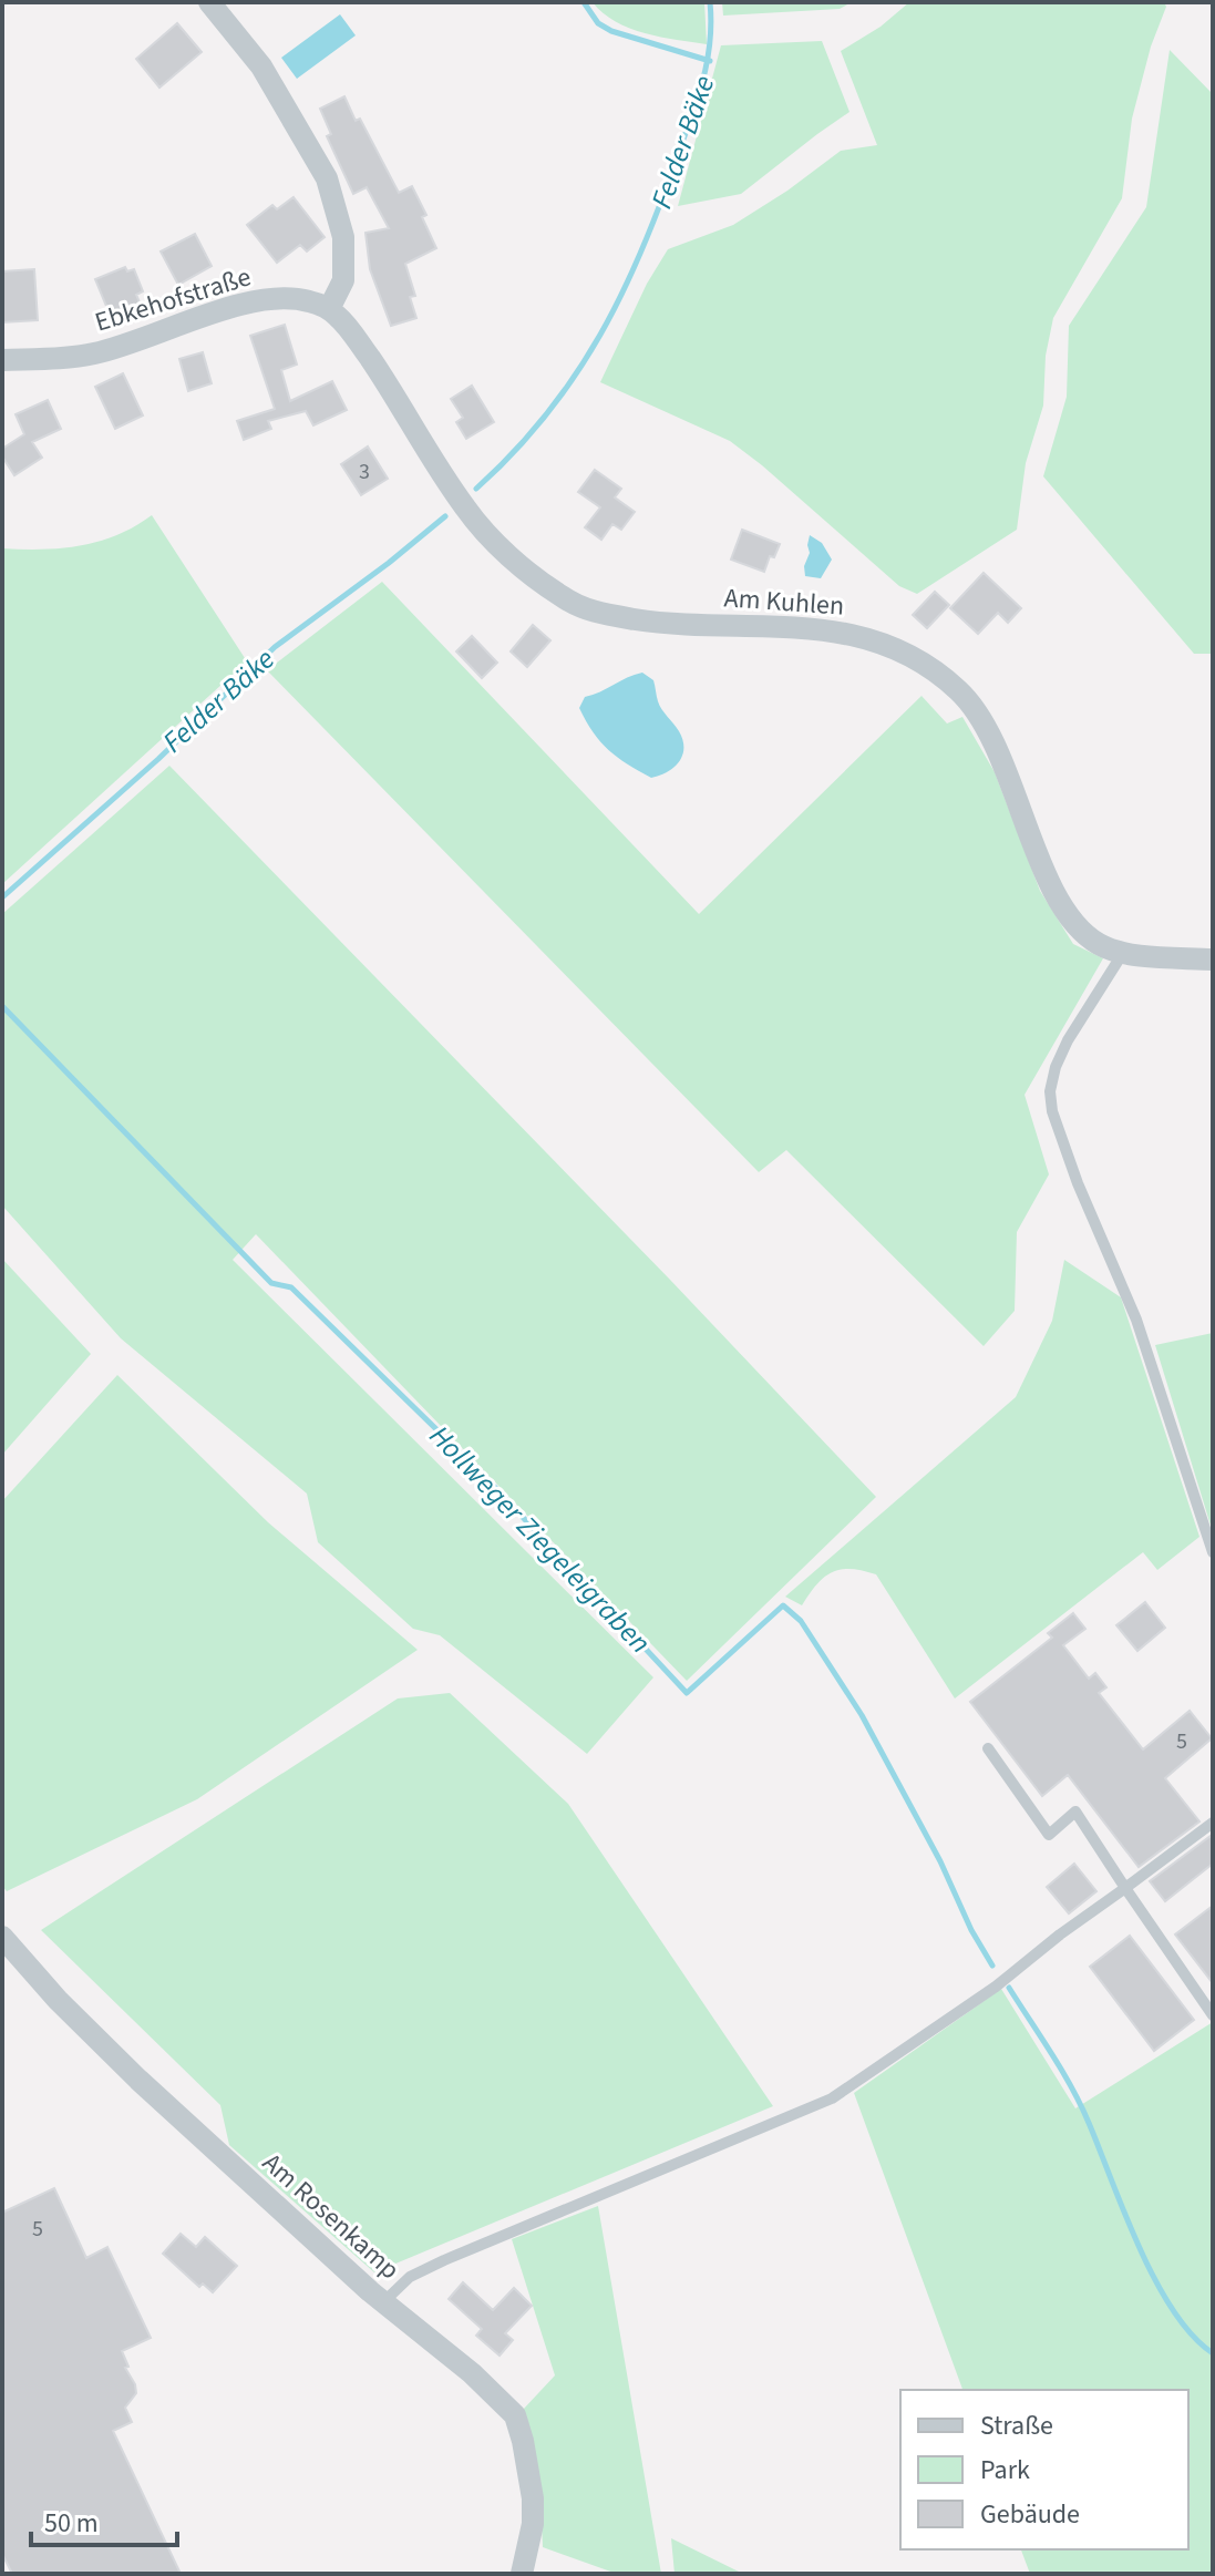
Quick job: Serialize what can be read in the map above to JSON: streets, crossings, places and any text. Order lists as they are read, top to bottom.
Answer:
{
  "streets": {
    "street": ["Ebkehofstraße", "Am Kuhlen", "Am Rosenkamp"]
  },
  "crossings": [
    ["Ebkehofstraße", "Am Kuhlen"]
  ],
  "water": ["Felder Bäke", "Hollweger Ziegeleigraben"],
  "house_numbers": ["3", "5", "5"],
  "legend": ["Straße", "Park", "Gebäude"],
  "scale_bar": "50 m"
}
